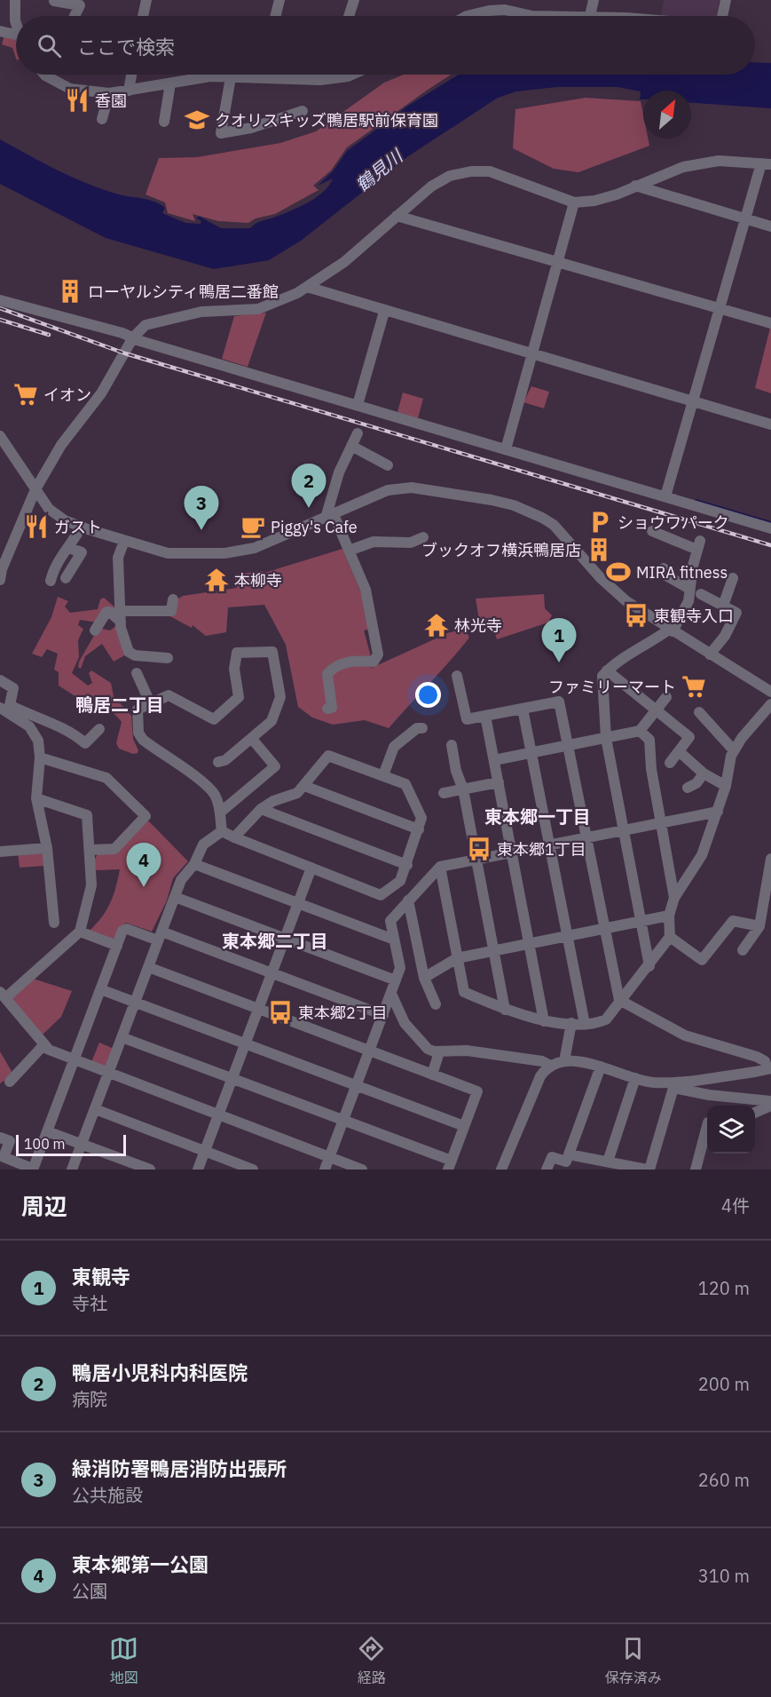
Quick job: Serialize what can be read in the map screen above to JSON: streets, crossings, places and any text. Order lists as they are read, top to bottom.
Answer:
{
  "districts": ["鴨居二丁目", "東本郷一丁目", "東本郷二丁目"],
  "water": ["鶴見川"],
  "places": {
    "restaurant": ["香園", "ガスト"],
    "school or university": ["クオリスキッズ鴨居駅前保育園"],
    "building": ["ローヤルシティ鴨居二番館", "ブックオフ横浜鴨居店"],
    "supermarket": ["イオン", "ファミリーマート"],
    "parking": ["ショウワパーク"],
    "cafe": ["Piggy's Cafe"],
    "sports": ["MIRA fitness"],
    "temple": ["本柳寺", "林光寺"],
    "bus stop": ["東観寺入口", "東本郷1丁目", "東本郷2丁目"]
  },
  "scale_bar": "100 m",
  "north": "top right",
  "page": {
    "search": "ここで検索",
    "pins": [
      "2",
      "3",
      "1",
      "4"
    ],
    "scale": "100 m",
    "heading": ["周辺", "4件"],
    "list": [
      {
        "mark": "1",
        "name": "東観寺",
        "note": "寺社",
        "value": "120 m"
      },
      {
        "mark": "2",
        "name": "鴨居小児科内科医院",
        "note": "病院",
        "value": "200 m"
      },
      {
        "mark": "3",
        "name": "緑消防署鴨居消防出張所",
        "note": "公共施設",
        "value": "260 m"
      },
      {
        "mark": "4",
        "name": "東本郷第一公園",
        "note": "公園",
        "value": "310 m"
      }
    ],
    "nav": ["地図", "経路", "保存済み"]
  }
}
